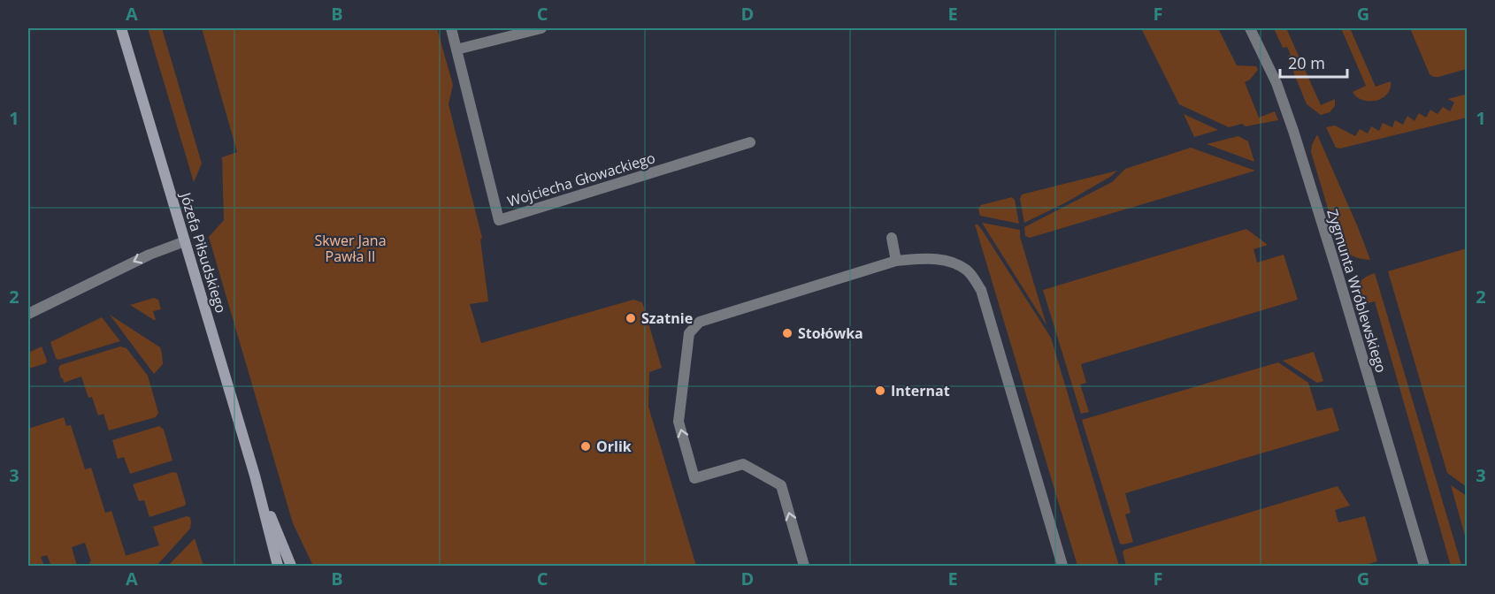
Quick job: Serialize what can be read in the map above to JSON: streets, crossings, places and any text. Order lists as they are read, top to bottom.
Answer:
{
  "streets": {
    "street": ["Wojciecha Głowackiego", "Józefa Piłsudskiego", "Zygmunta Wróblewskiego"]
  },
  "parks": ["Skwer Jana Pawła II"],
  "places": [
    "Szatnie",
    "Stołówka",
    "Internat",
    "Orlik"
  ],
  "scale_bar": "20 m",
  "grid": {
    "columns": [
      "A",
      "B",
      "C",
      "D",
      "E",
      "F",
      "G"
    ],
    "rows": ["1", "2", "3"]
  }
}
